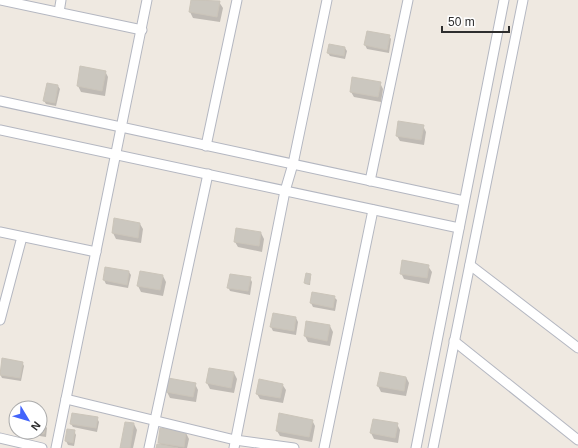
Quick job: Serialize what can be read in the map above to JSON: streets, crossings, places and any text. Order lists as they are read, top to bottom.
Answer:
{
  "scale_bar": "50 m",
  "north": "bottom right"
}
